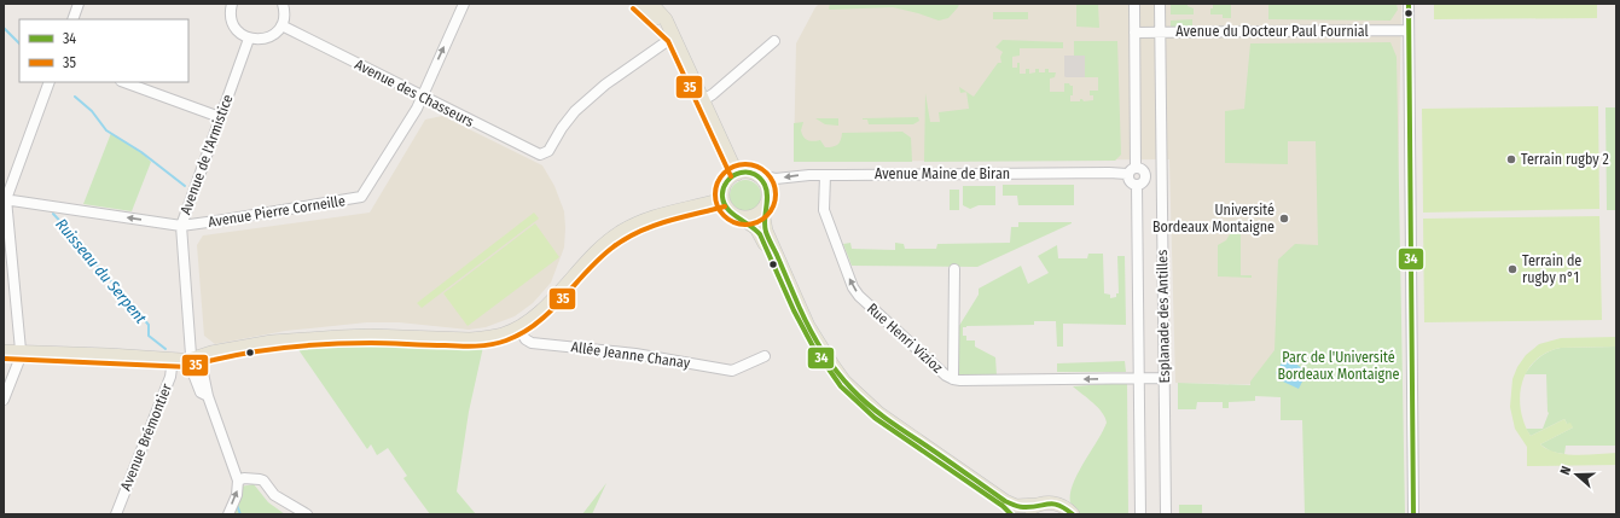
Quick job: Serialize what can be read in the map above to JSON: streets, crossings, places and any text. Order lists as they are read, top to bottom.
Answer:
{
  "streets": {
    "street": [
      "Avenue du Docteur Paul Fournial",
      "Avenue des Chasseurs",
      "Avenue de l'Armistice",
      "Avenue Maine de Biran",
      "Avenue Pierre Corneille",
      "Esplanade des Antilles",
      "Rue Henri Vizioz",
      "Allée Jeanne Chanay",
      "Avenue Brémontier"
    ]
  },
  "crossings": [
    ["Avenue du Docteur Paul Fournial", "Esplanade des Antilles"],
    ["Avenue des Chasseurs", "Avenue Pierre Corneille"],
    ["Avenue de l'Armistice", "Avenue Pierre Corneille"],
    ["Avenue Maine de Biran", "Esplanade des Antilles"],
    ["Avenue Maine de Biran", "Rue Henri Vizioz"],
    ["Esplanade des Antilles", "Rue Henri Vizioz"]
  ],
  "one_way": ["Rue Henri Vizioz"],
  "water": ["Ruisseau du Serpent"],
  "parks": ["Parc de l'Université Bordeaux Montaigne"],
  "places": ["Terrain rugby 2", "Université Bordeaux Montaigne", "Terrain de rugby n°1"],
  "lines": ["transit line 34", "transit line 35"],
  "legend": ["34", "35"],
  "north": "left"
}
